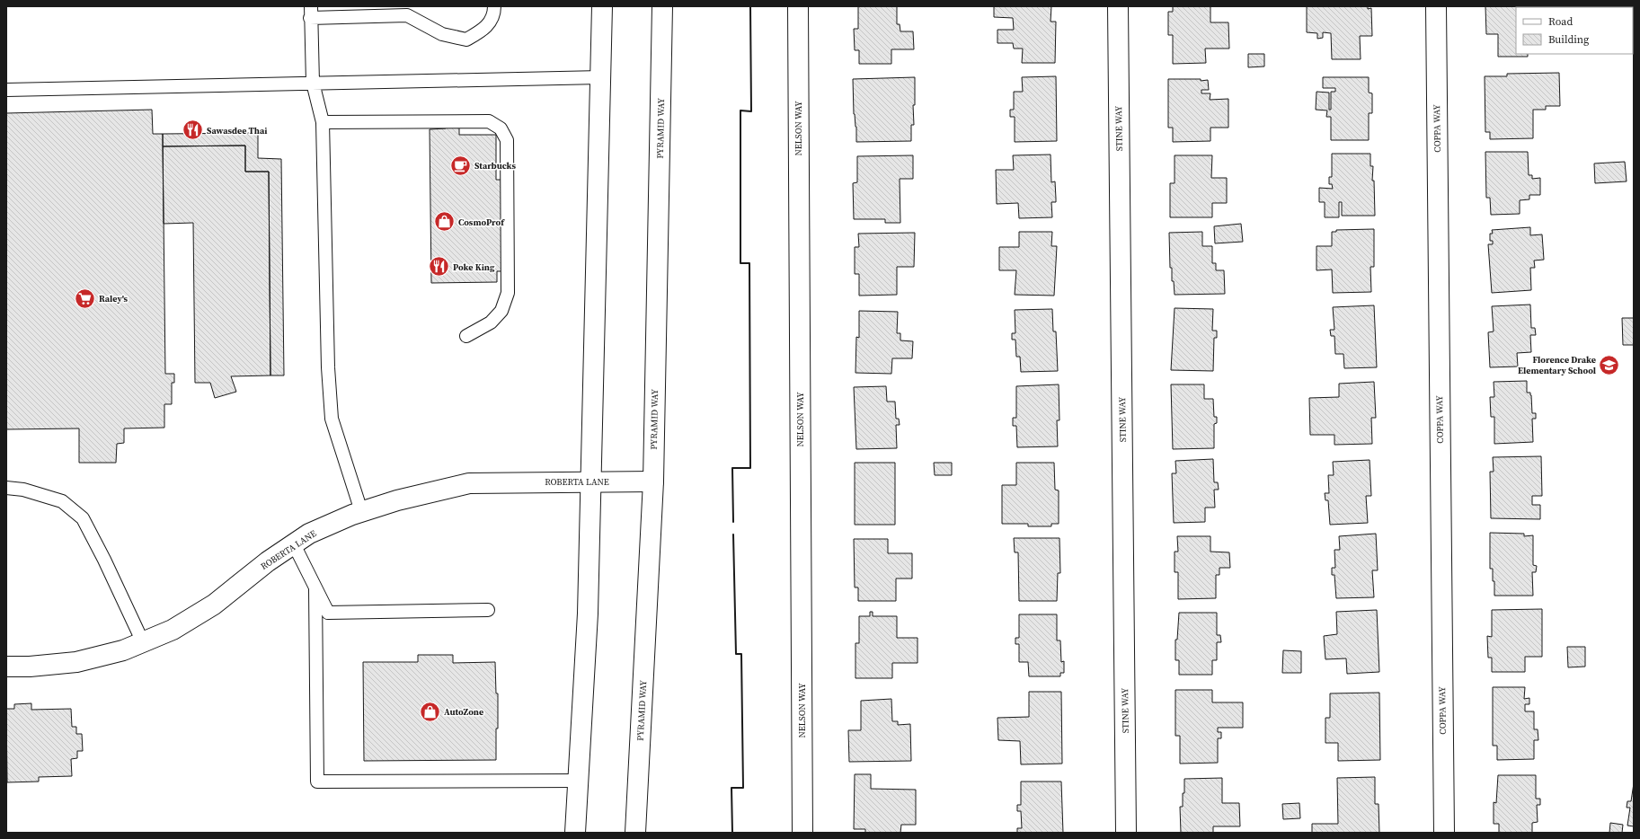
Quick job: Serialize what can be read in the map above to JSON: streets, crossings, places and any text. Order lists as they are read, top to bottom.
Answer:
{
  "streets": {
    "street": [
      "PYRAMID WAY",
      "NELSON WAY",
      "STINE WAY",
      "COPPA WAY",
      "ROBERTA LANE"
    ]
  },
  "crossings": [
    ["PYRAMID WAY", "ROBERTA LANE"]
  ],
  "places": {
    "restaurant": ["Sawasdee Thai", "Poke King"],
    "cafe": ["Starbucks"],
    "shop": ["CosmoProf", "AutoZone"],
    "supermarket": ["Raley's"],
    "school or university": ["Florence Drake Elementary School"]
  },
  "legend": ["Road", "Building"]
}
